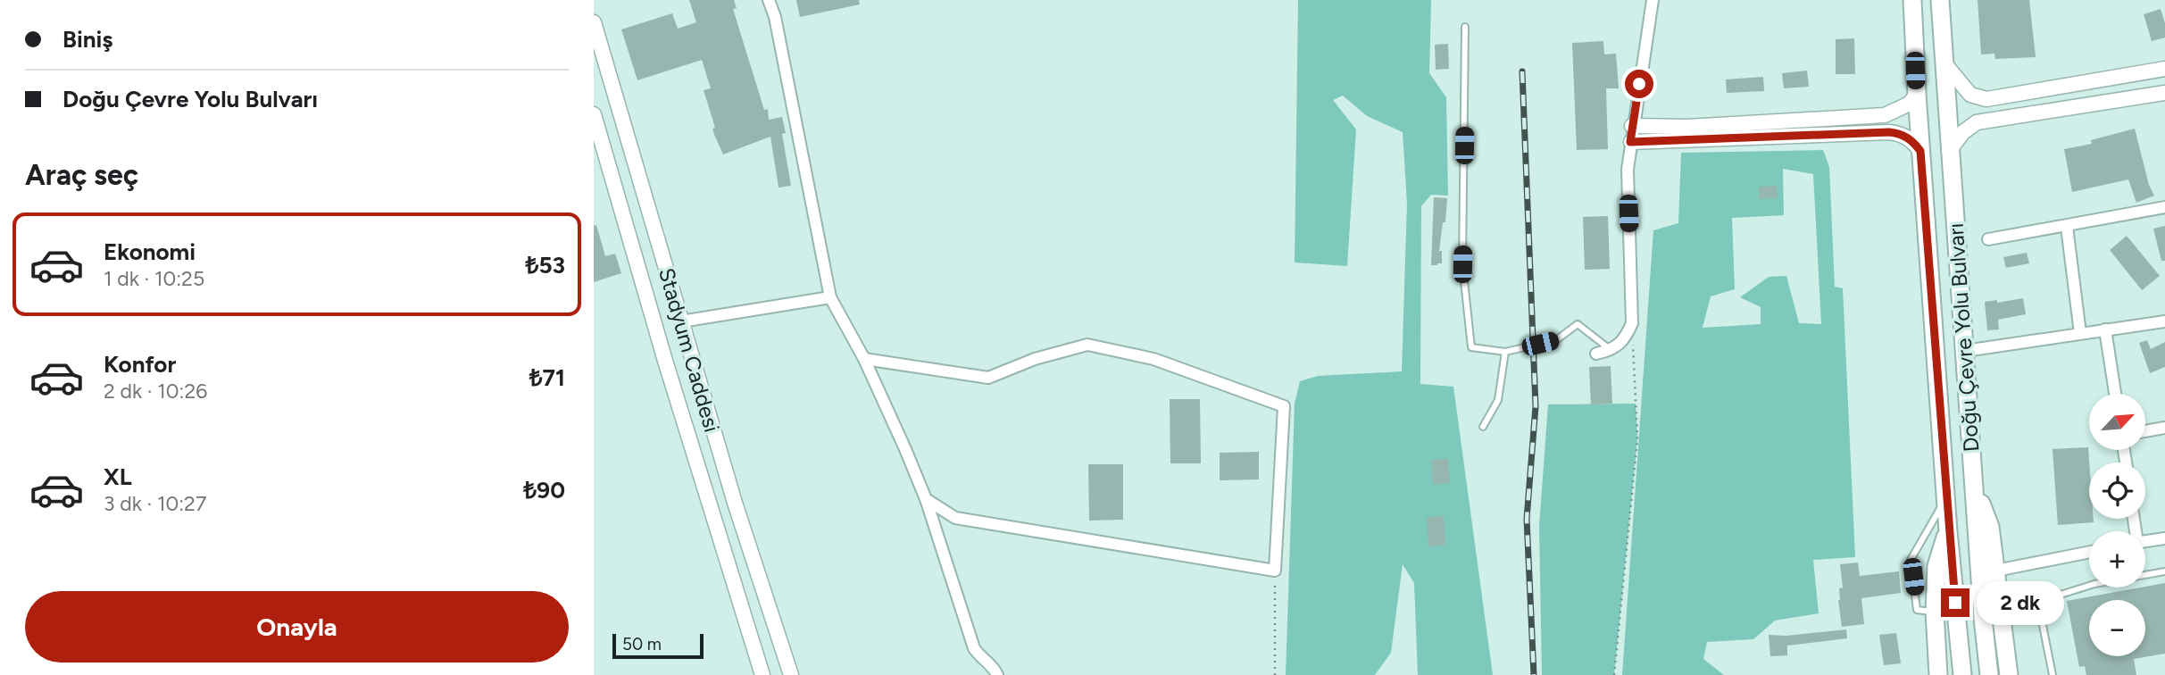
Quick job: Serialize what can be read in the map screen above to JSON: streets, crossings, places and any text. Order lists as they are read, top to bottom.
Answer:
{
  "streets": {
    "highway": ["Doğu Çevre Yolu Bulvarı"],
    "main road": ["Stadyum Caddesi"]
  },
  "scale_bar": "50 m",
  "north": "top right",
  "page": {
    "banner": ["Biniş", "Doğu Çevre Yolu Bulvarı"],
    "heading": "Araç seç",
    "list": [
      {
        "name": "Ekonomi",
        "note": "1 dk · 10:25",
        "value": "₺53"
      },
      {
        "name": "Konfor",
        "note": "2 dk · 10:26",
        "value": "₺71"
      },
      {
        "name": "XL",
        "note": "3 dk · 10:27",
        "value": "₺90"
      }
    ],
    "map_buttons": ["+", "−"],
    "buttons": "Onayla",
    "bubble": "2 dk",
    "scale": "50 m"
  }
}
